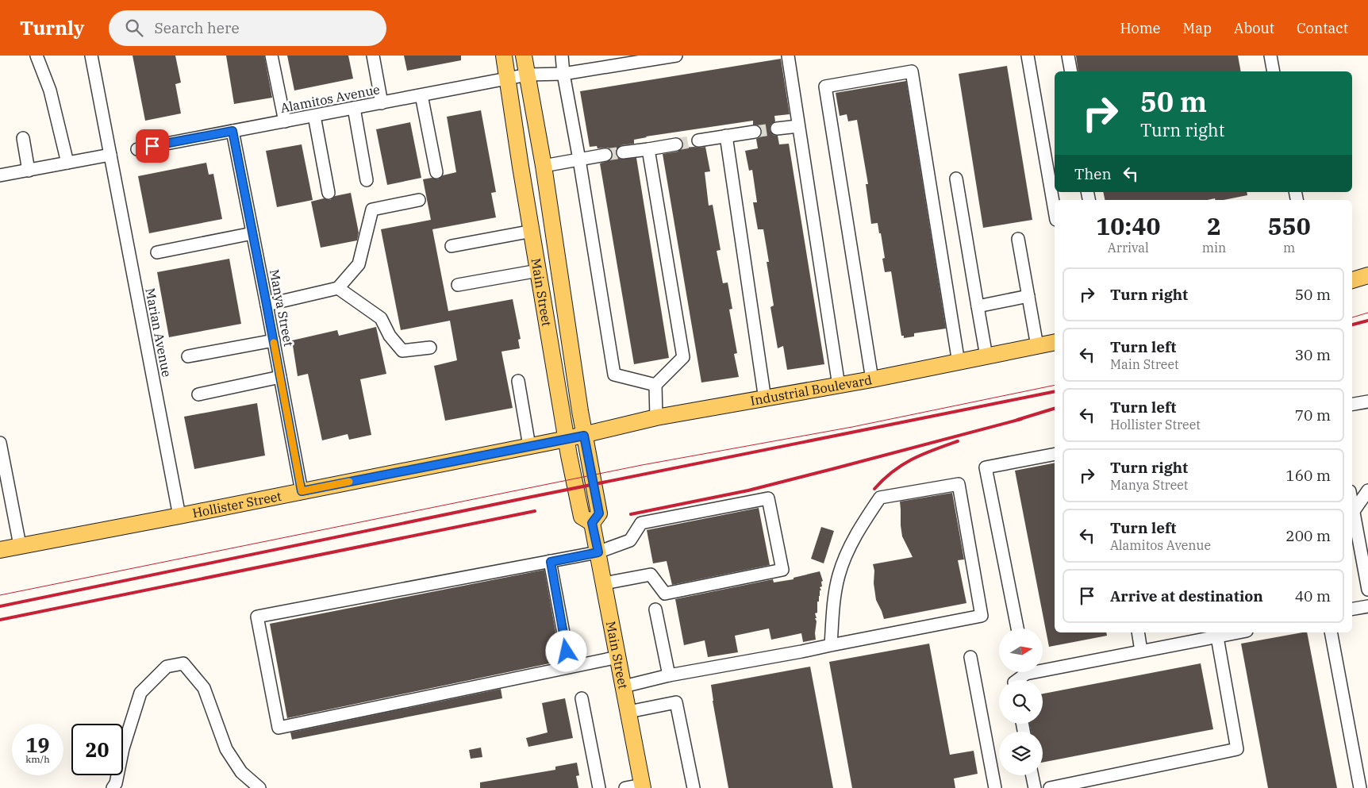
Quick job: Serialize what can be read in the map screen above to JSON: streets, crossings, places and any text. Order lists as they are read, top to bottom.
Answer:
{
  "streets": {
    "main road": ["Main Street", "Industrial Boulevard", "Hollister Street"],
    "street": ["Alamitos Avenue", "Manya Street", "Marian Avenue"]
  },
  "crossings": [
    ["Alamitos Avenue", "Main Street"],
    ["Alamitos Avenue", "Manya Street"],
    ["Main Street", "Industrial Boulevard"],
    ["Main Street", "Hollister Street"],
    ["Manya Street", "Hollister Street"],
    ["Marian Avenue", "Hollister Street"],
    ["Industrial Boulevard", "Hollister Street"]
  ],
  "north": "right",
  "page": {
    "header": "Turnly",
    "search": "Search here",
    "nav": [
      "Home",
      "Map",
      "About",
      "Contact"
    ],
    "turn": ["50 m", "Turn right"],
    "then": "Then",
    "eta": [
      "10:40",
      "Arrival",
      "2",
      "min",
      "550",
      "m"
    ],
    "list": [
      {
        "name": "Turn right",
        "value": "50 m"
      },
      {
        "name": "Turn left",
        "note": "Main Street",
        "value": "30 m"
      },
      {
        "name": "Turn left",
        "note": "Hollister Street",
        "value": "70 m"
      },
      {
        "name": "Turn right",
        "note": "Manya Street",
        "value": "160 m"
      },
      {
        "name": "Turn left",
        "note": "Alamitos Avenue",
        "value": "200 m"
      },
      {
        "name": "Arrive at destination",
        "value": "40 m"
      }
    ],
    "speed": "19 km/h",
    "limit": "20"
  }
}
